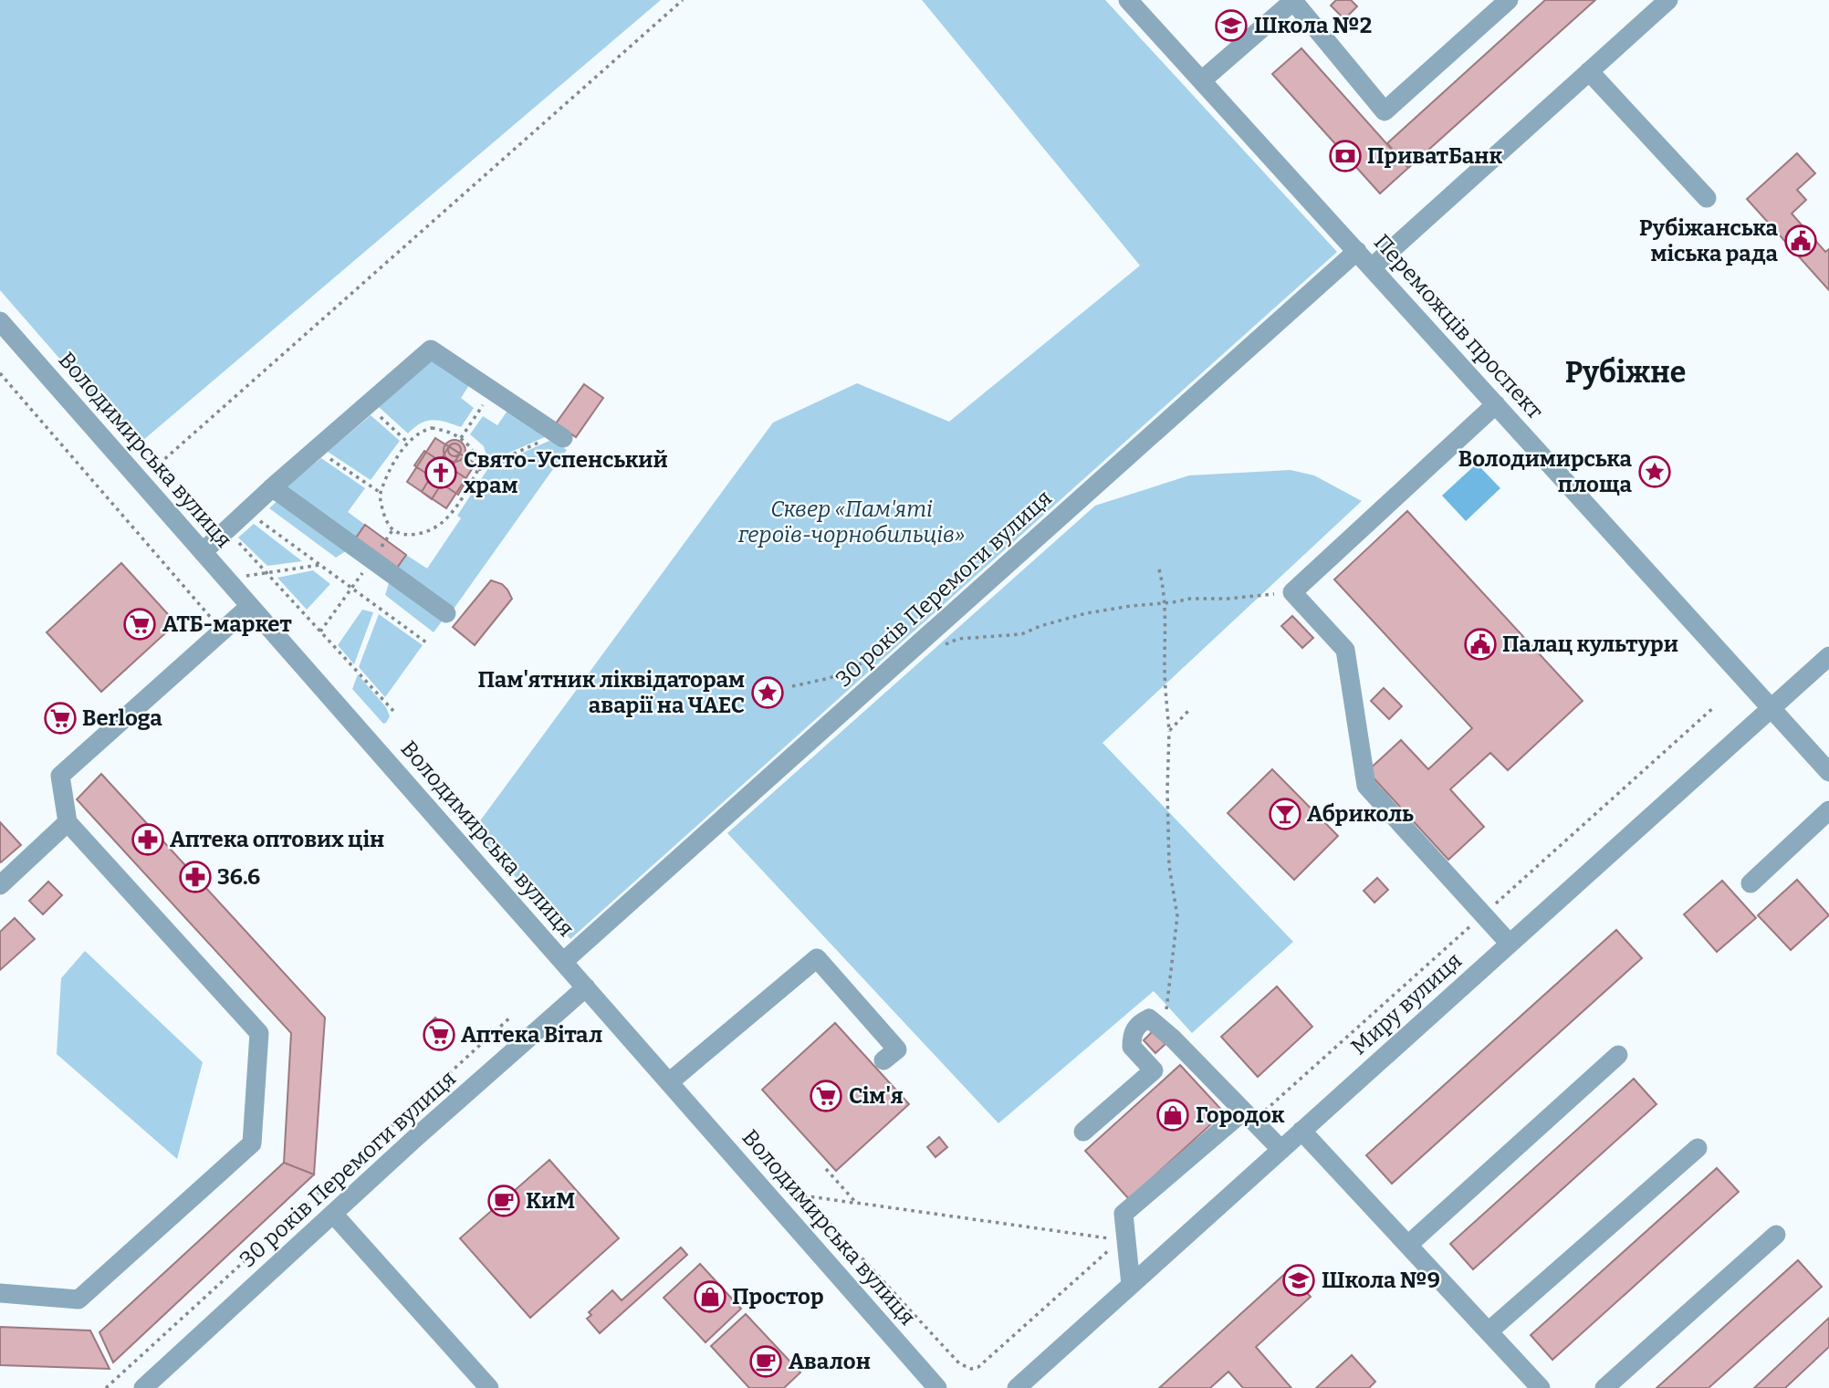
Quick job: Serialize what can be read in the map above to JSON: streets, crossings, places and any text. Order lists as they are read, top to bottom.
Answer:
{
  "streets": {
    "street": [
      "Переможців проспект",
      "Володимирська вулиця",
      "30 років Перемоги вулиця",
      "Миру вулиця"
    ]
  },
  "crossings": [
    ["Переможців проспект", "30 років Перемоги вулиця"],
    ["Переможців проспект", "Миру вулиця"],
    ["Володимирська вулиця", "30 років Перемоги вулиця"]
  ],
  "districts": ["Рубіжне"],
  "parks": ["Сквер «Пам'яті героїв-чорнобильців»"],
  "places": {
    "school or university": ["Школа №2", "Школа №9"],
    "bank": ["ПриватБанк"],
    "public building": ["Рубіжанська міська рада", "Палац культури"],
    "place": ["Володимирська площа", "Пам'ятник ліквідаторам аварії на ЧАЕС"],
    "church": ["Свято-Успенський храм"],
    "supermarket": [
      "АТБ-маркет",
      "Berloga",
      "Аптека Вітал",
      "Сім'я"
    ],
    "bar": ["Абриколь"],
    "pharmacy": ["Аптека оптових цін", "36.6"],
    "shop": ["Городок", "Простор"],
    "cafe": ["КиМ", "Авалон"]
  }
}
